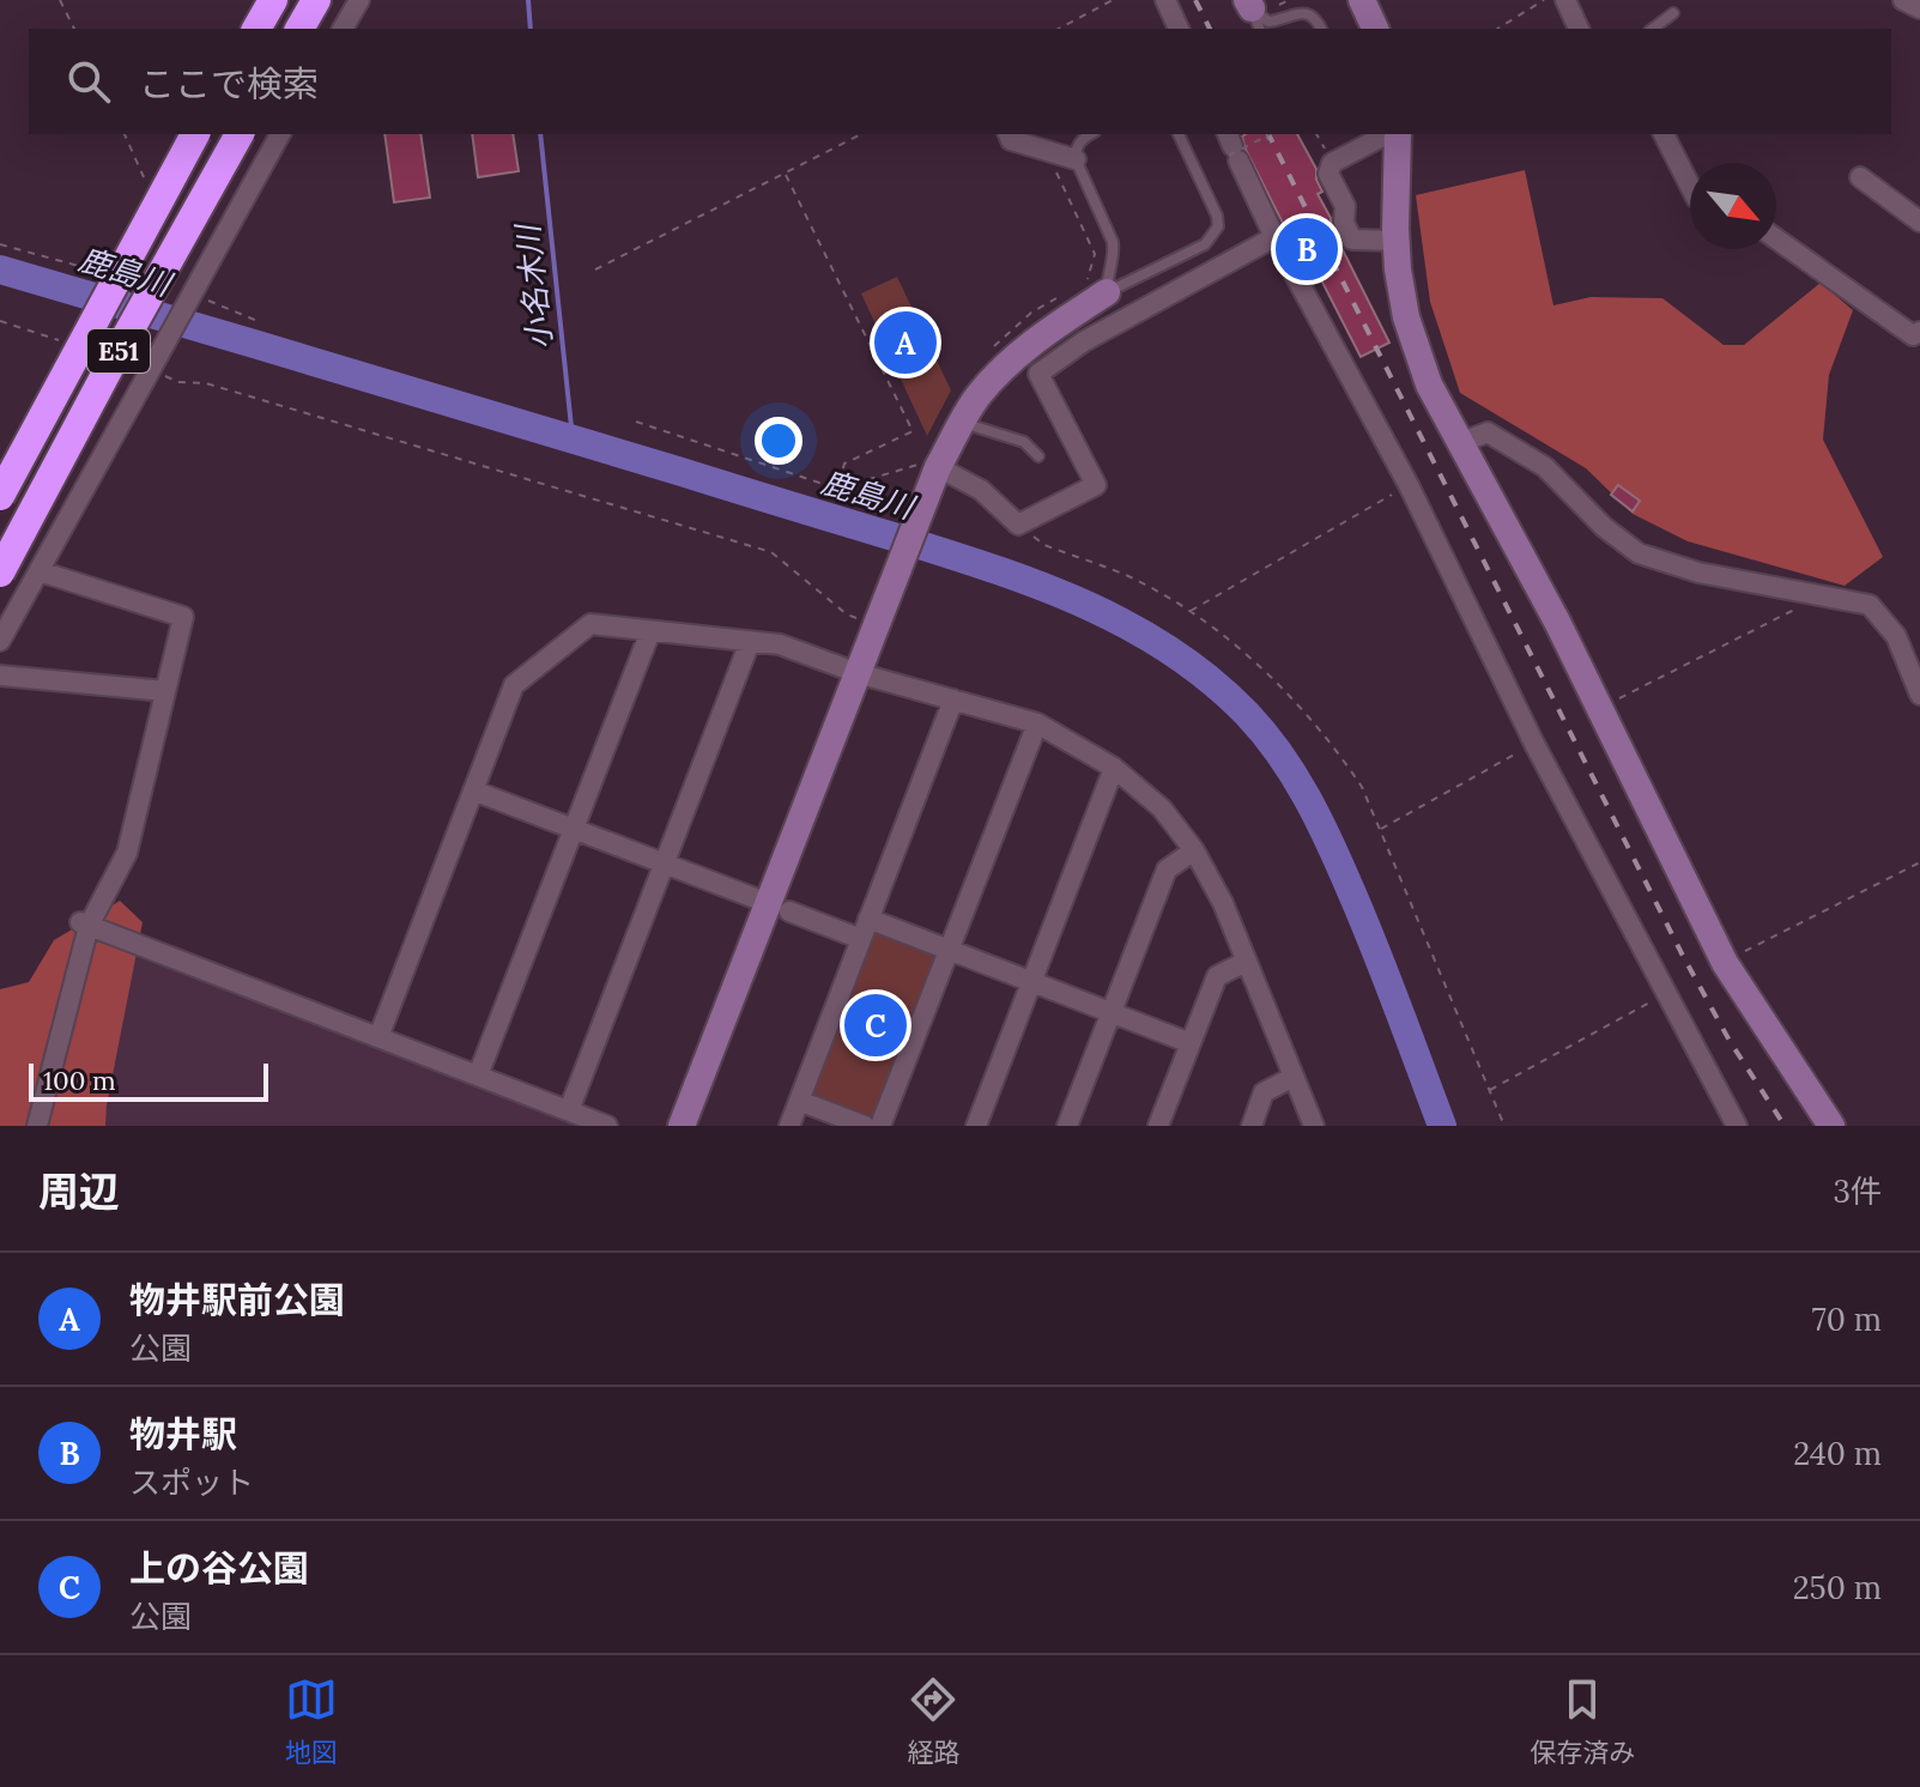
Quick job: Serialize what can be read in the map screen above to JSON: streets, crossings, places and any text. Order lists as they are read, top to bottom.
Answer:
{
  "streets": {
    "highway": ["E51"]
  },
  "water": ["鹿島川", "小名木川"],
  "scale_bar": "100 m",
  "north": "bottom right",
  "page": {
    "search": "ここで検索",
    "pins": ["B", "A", "C"],
    "scale": "100 m",
    "heading": ["周辺", "3件"],
    "list": [
      {
        "mark": "A",
        "name": "物井駅前公園",
        "note": "公園",
        "value": "70 m"
      },
      {
        "mark": "B",
        "name": "物井駅",
        "note": "スポット",
        "value": "240 m"
      },
      {
        "mark": "C",
        "name": "上の谷公園",
        "note": "公園",
        "value": "250 m"
      }
    ],
    "nav": ["地図", "経路", "保存済み"]
  }
}
